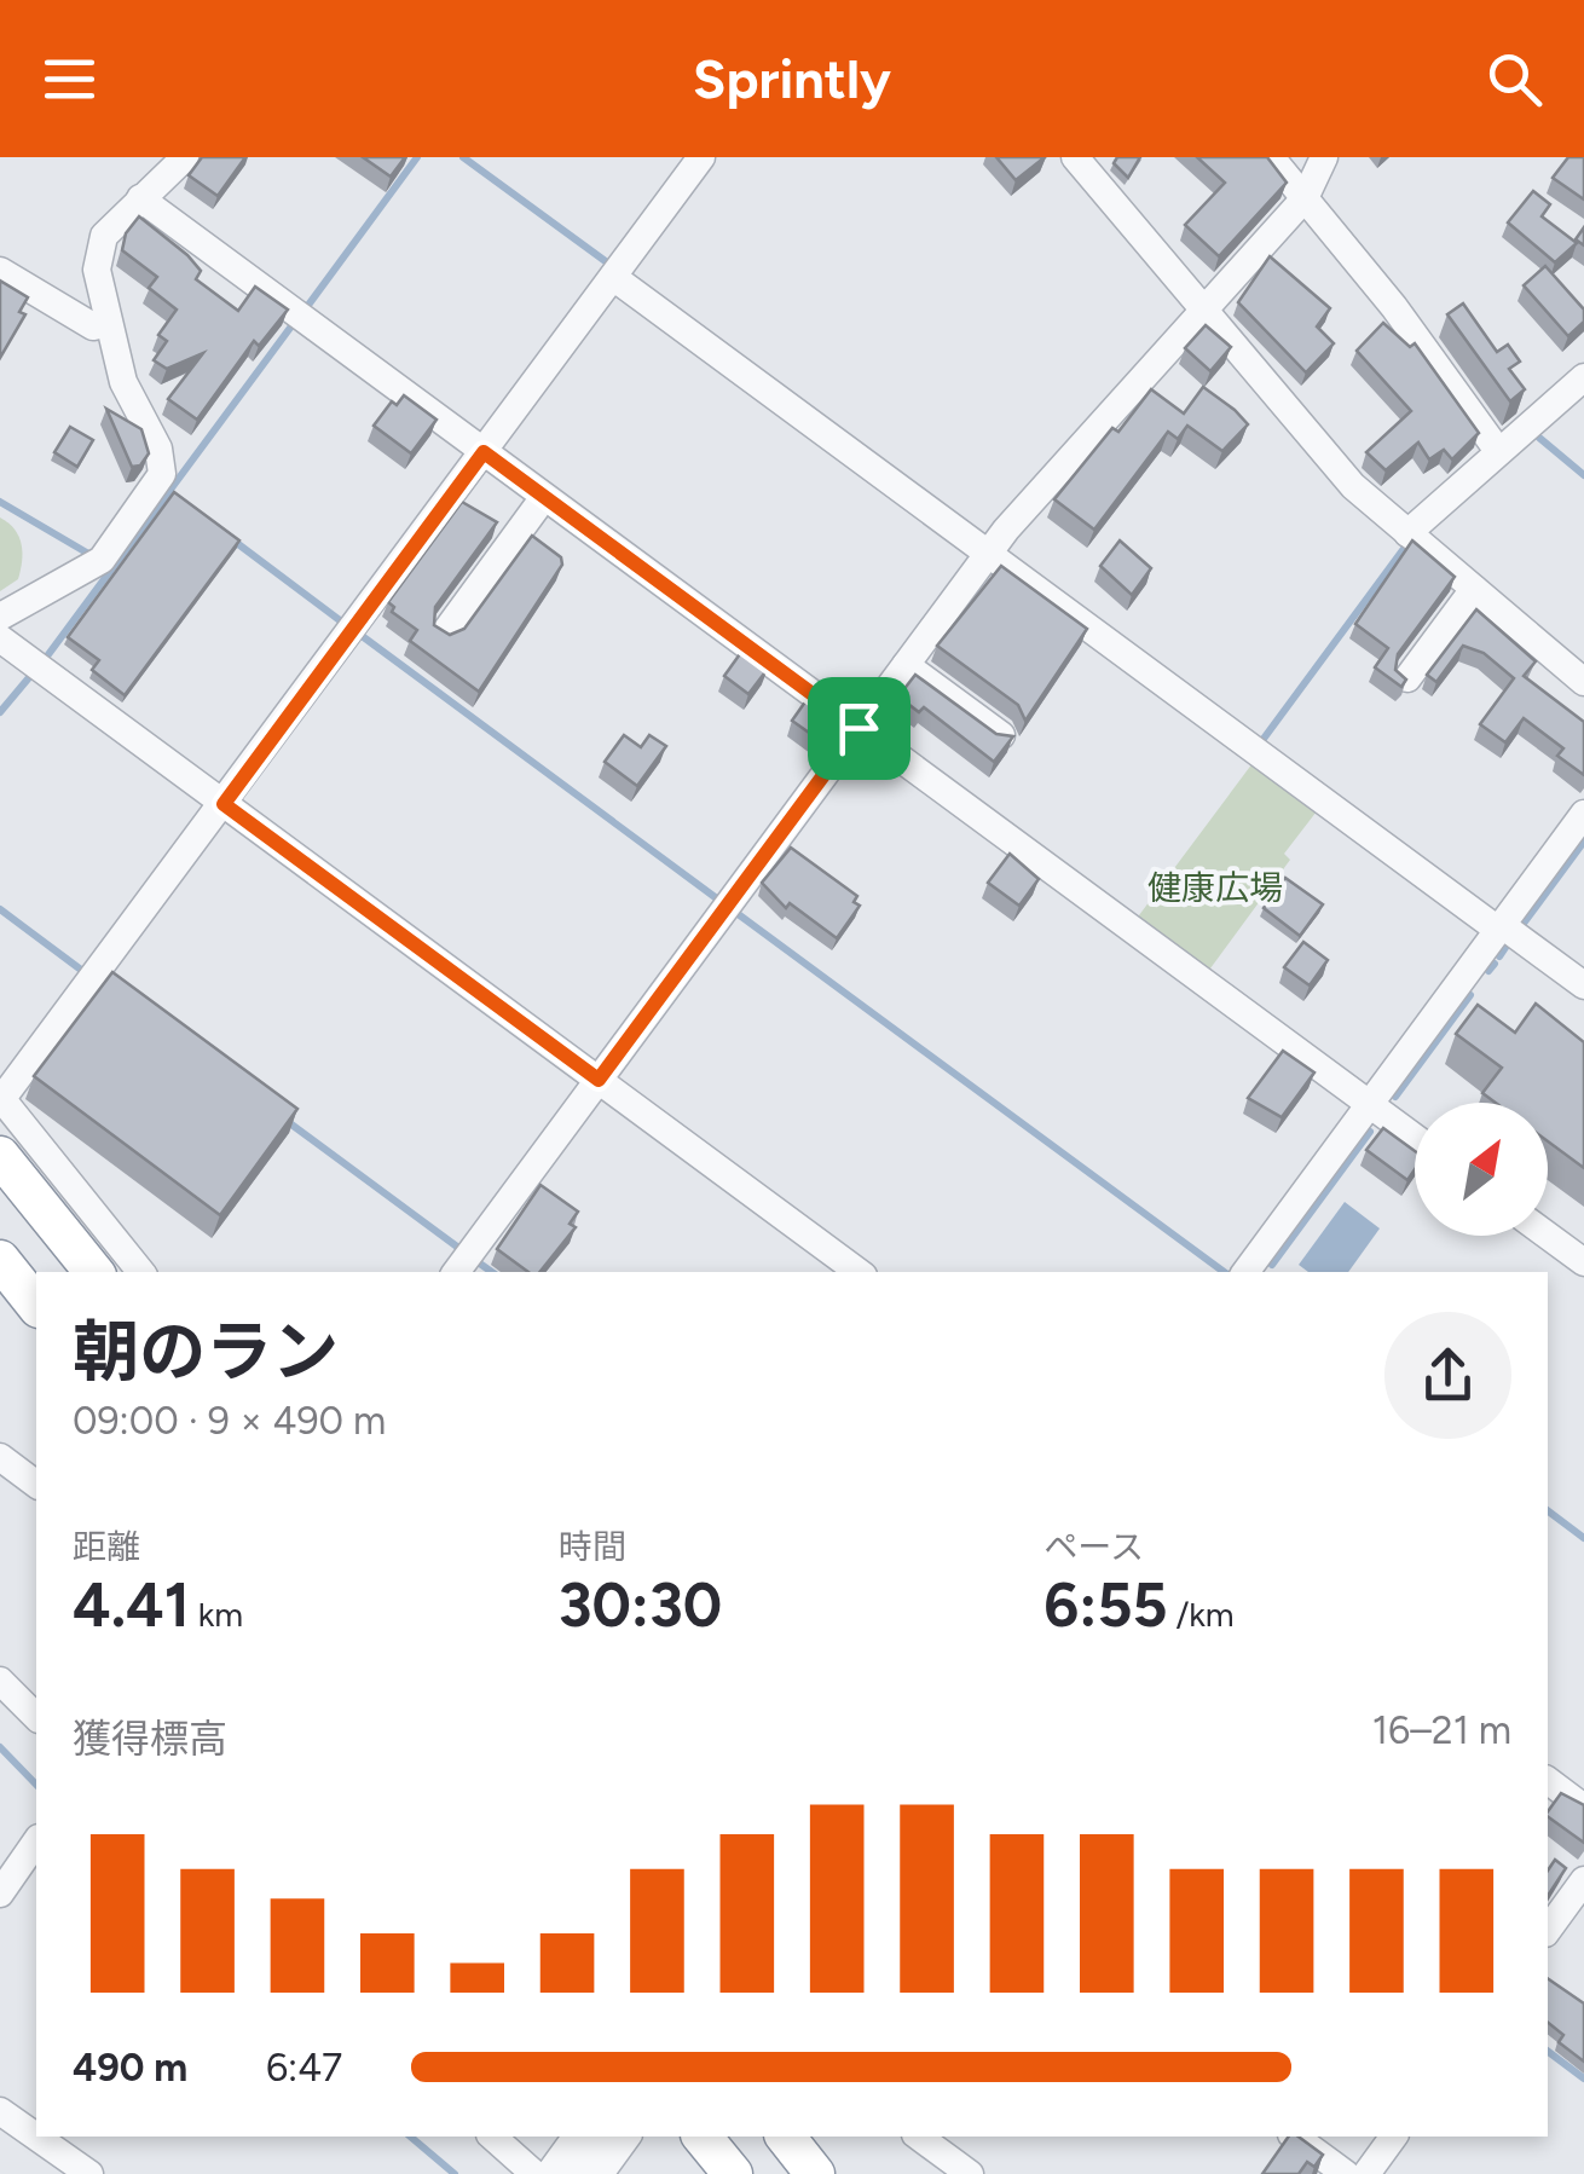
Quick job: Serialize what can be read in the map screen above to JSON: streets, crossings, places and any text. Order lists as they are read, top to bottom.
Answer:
{
  "parks": ["健康広場"],
  "north": "top right",
  "page": {
    "header": "Sprintly",
    "heading": ["朝のラン", "09:00 · 9 × 490 m"],
    "stats": [
      ["距離", "4.41 km"],
      ["時間", "30:30"],
      ["ペース", "6:55 /km"]
    ],
    "chart": ["獲得標高", "16–21 m"],
    "list": [
      {
        "name": "490 m",
        "note": "6:47"
      }
    ]
  }
}
